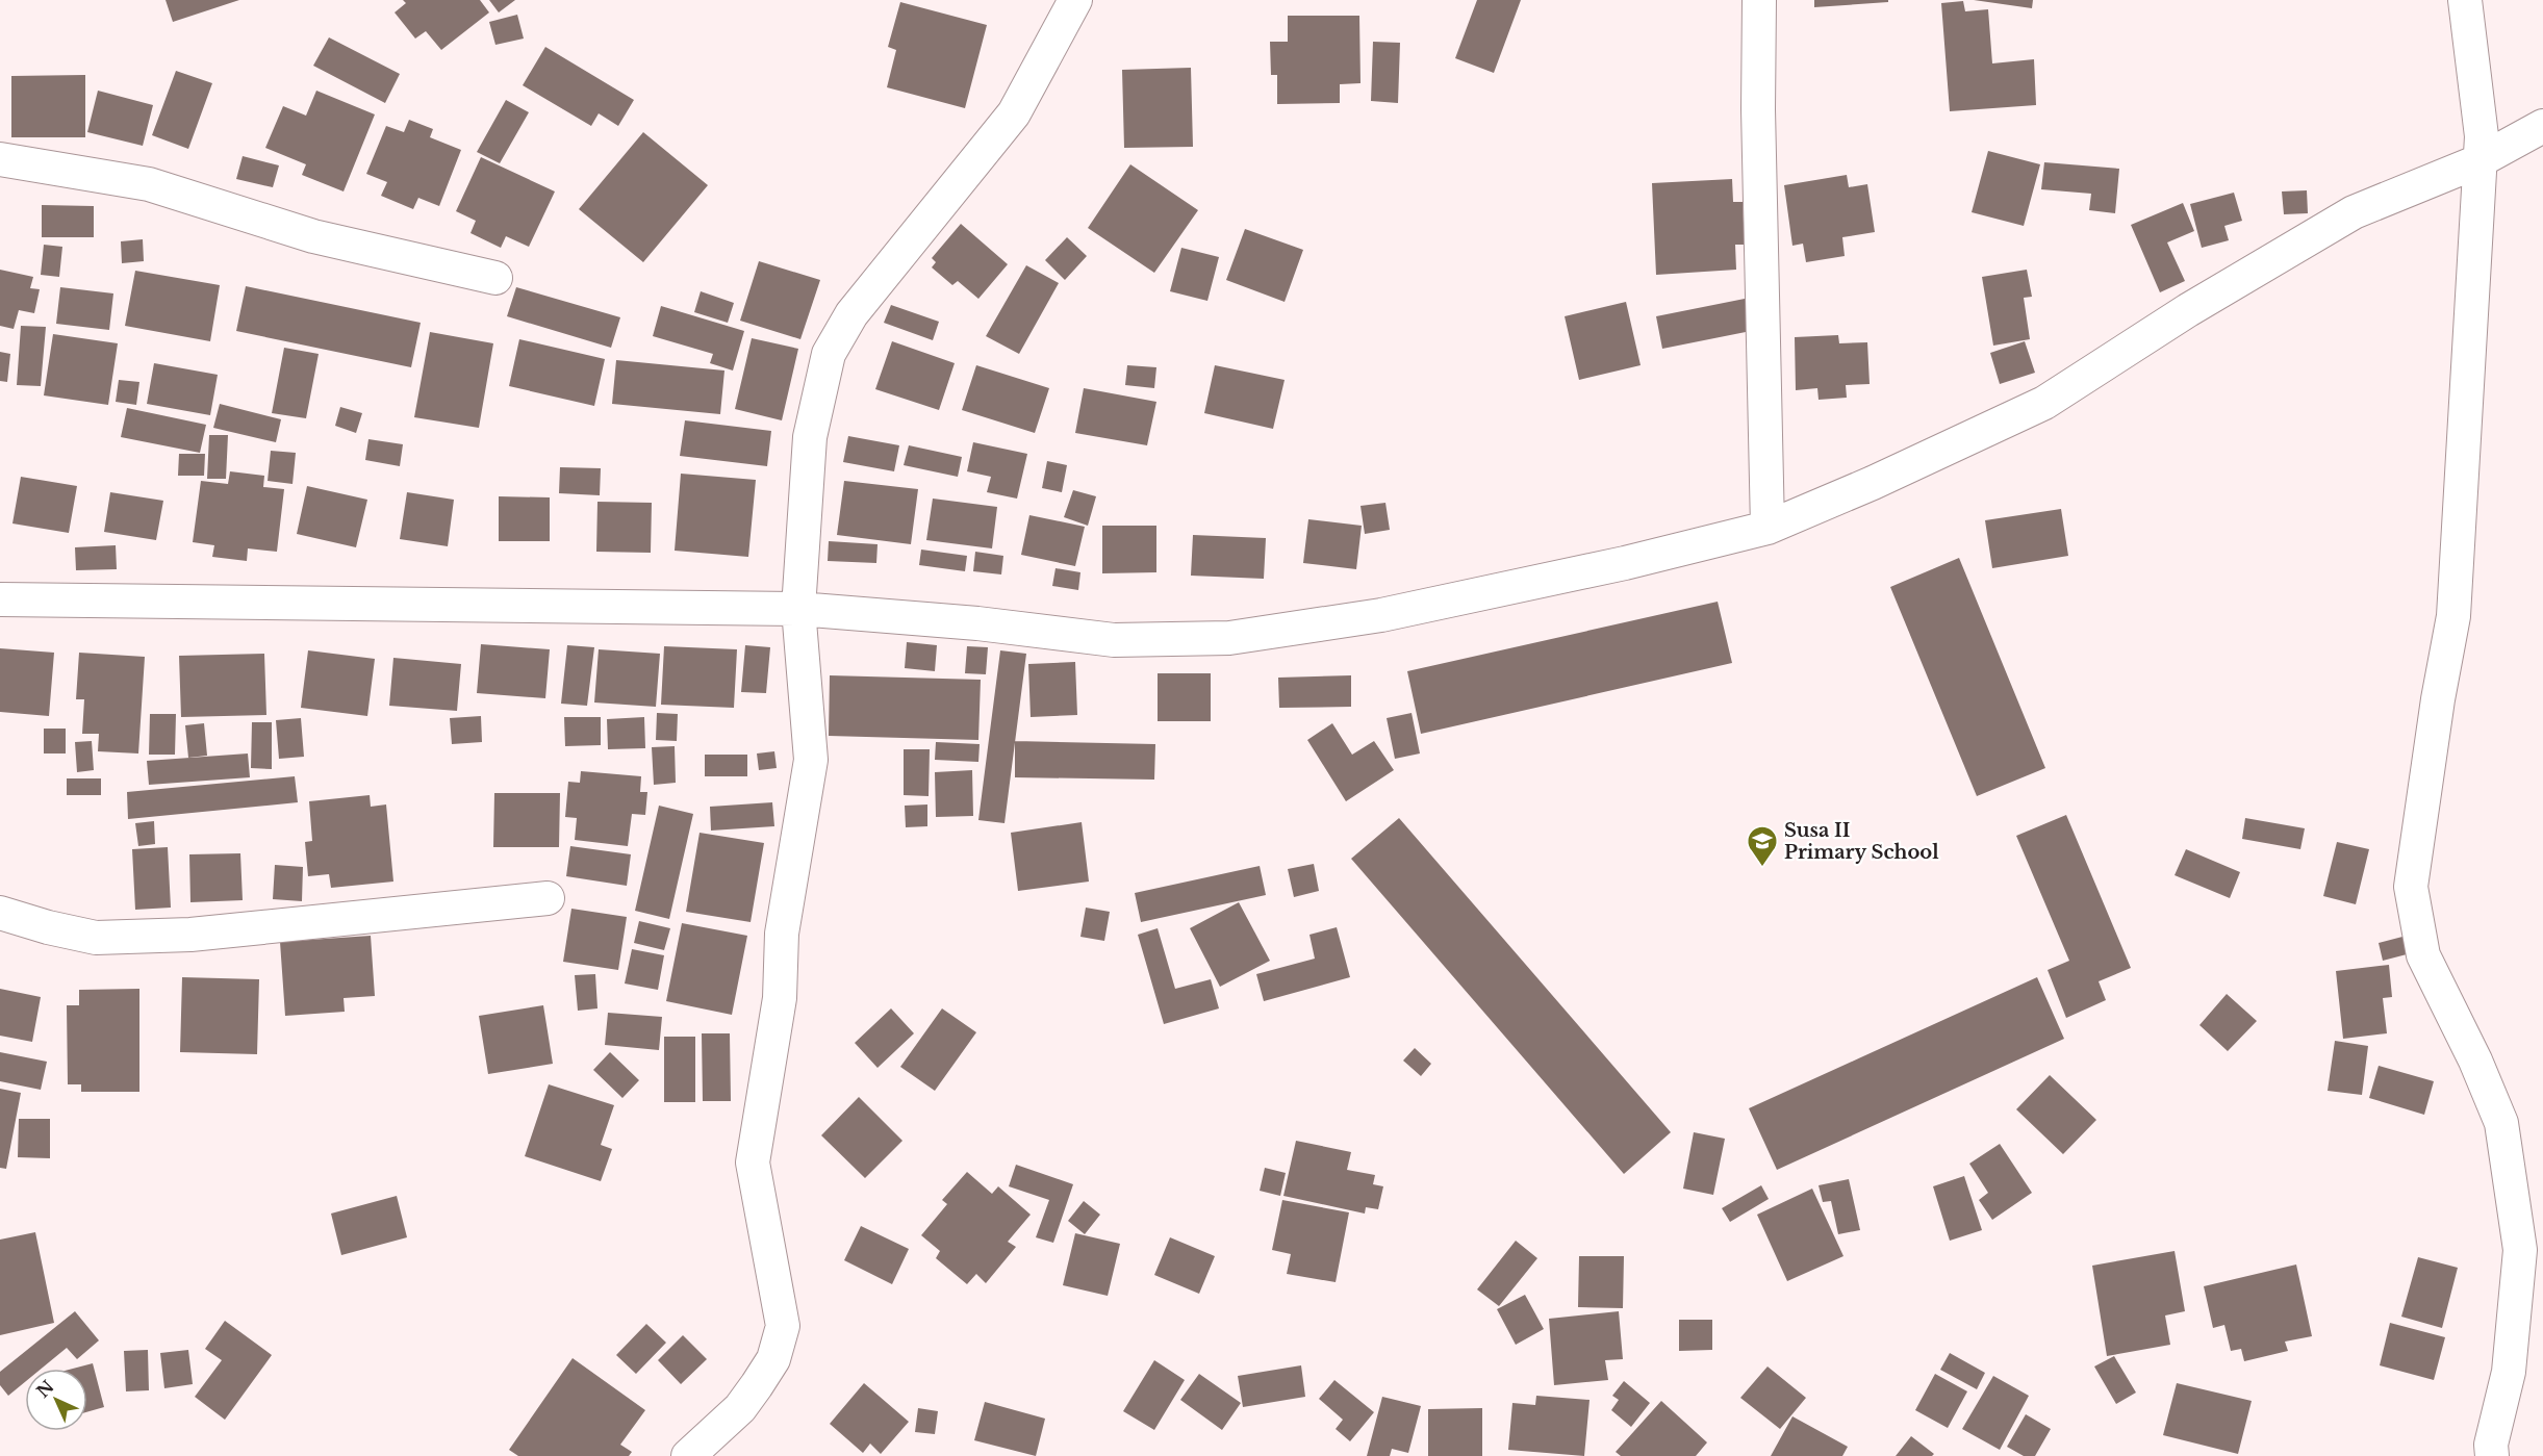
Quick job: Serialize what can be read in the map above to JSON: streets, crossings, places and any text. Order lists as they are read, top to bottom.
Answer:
{
  "places": {
    "school or university": ["Susa II Primary School"]
  },
  "north": "top left"
}
